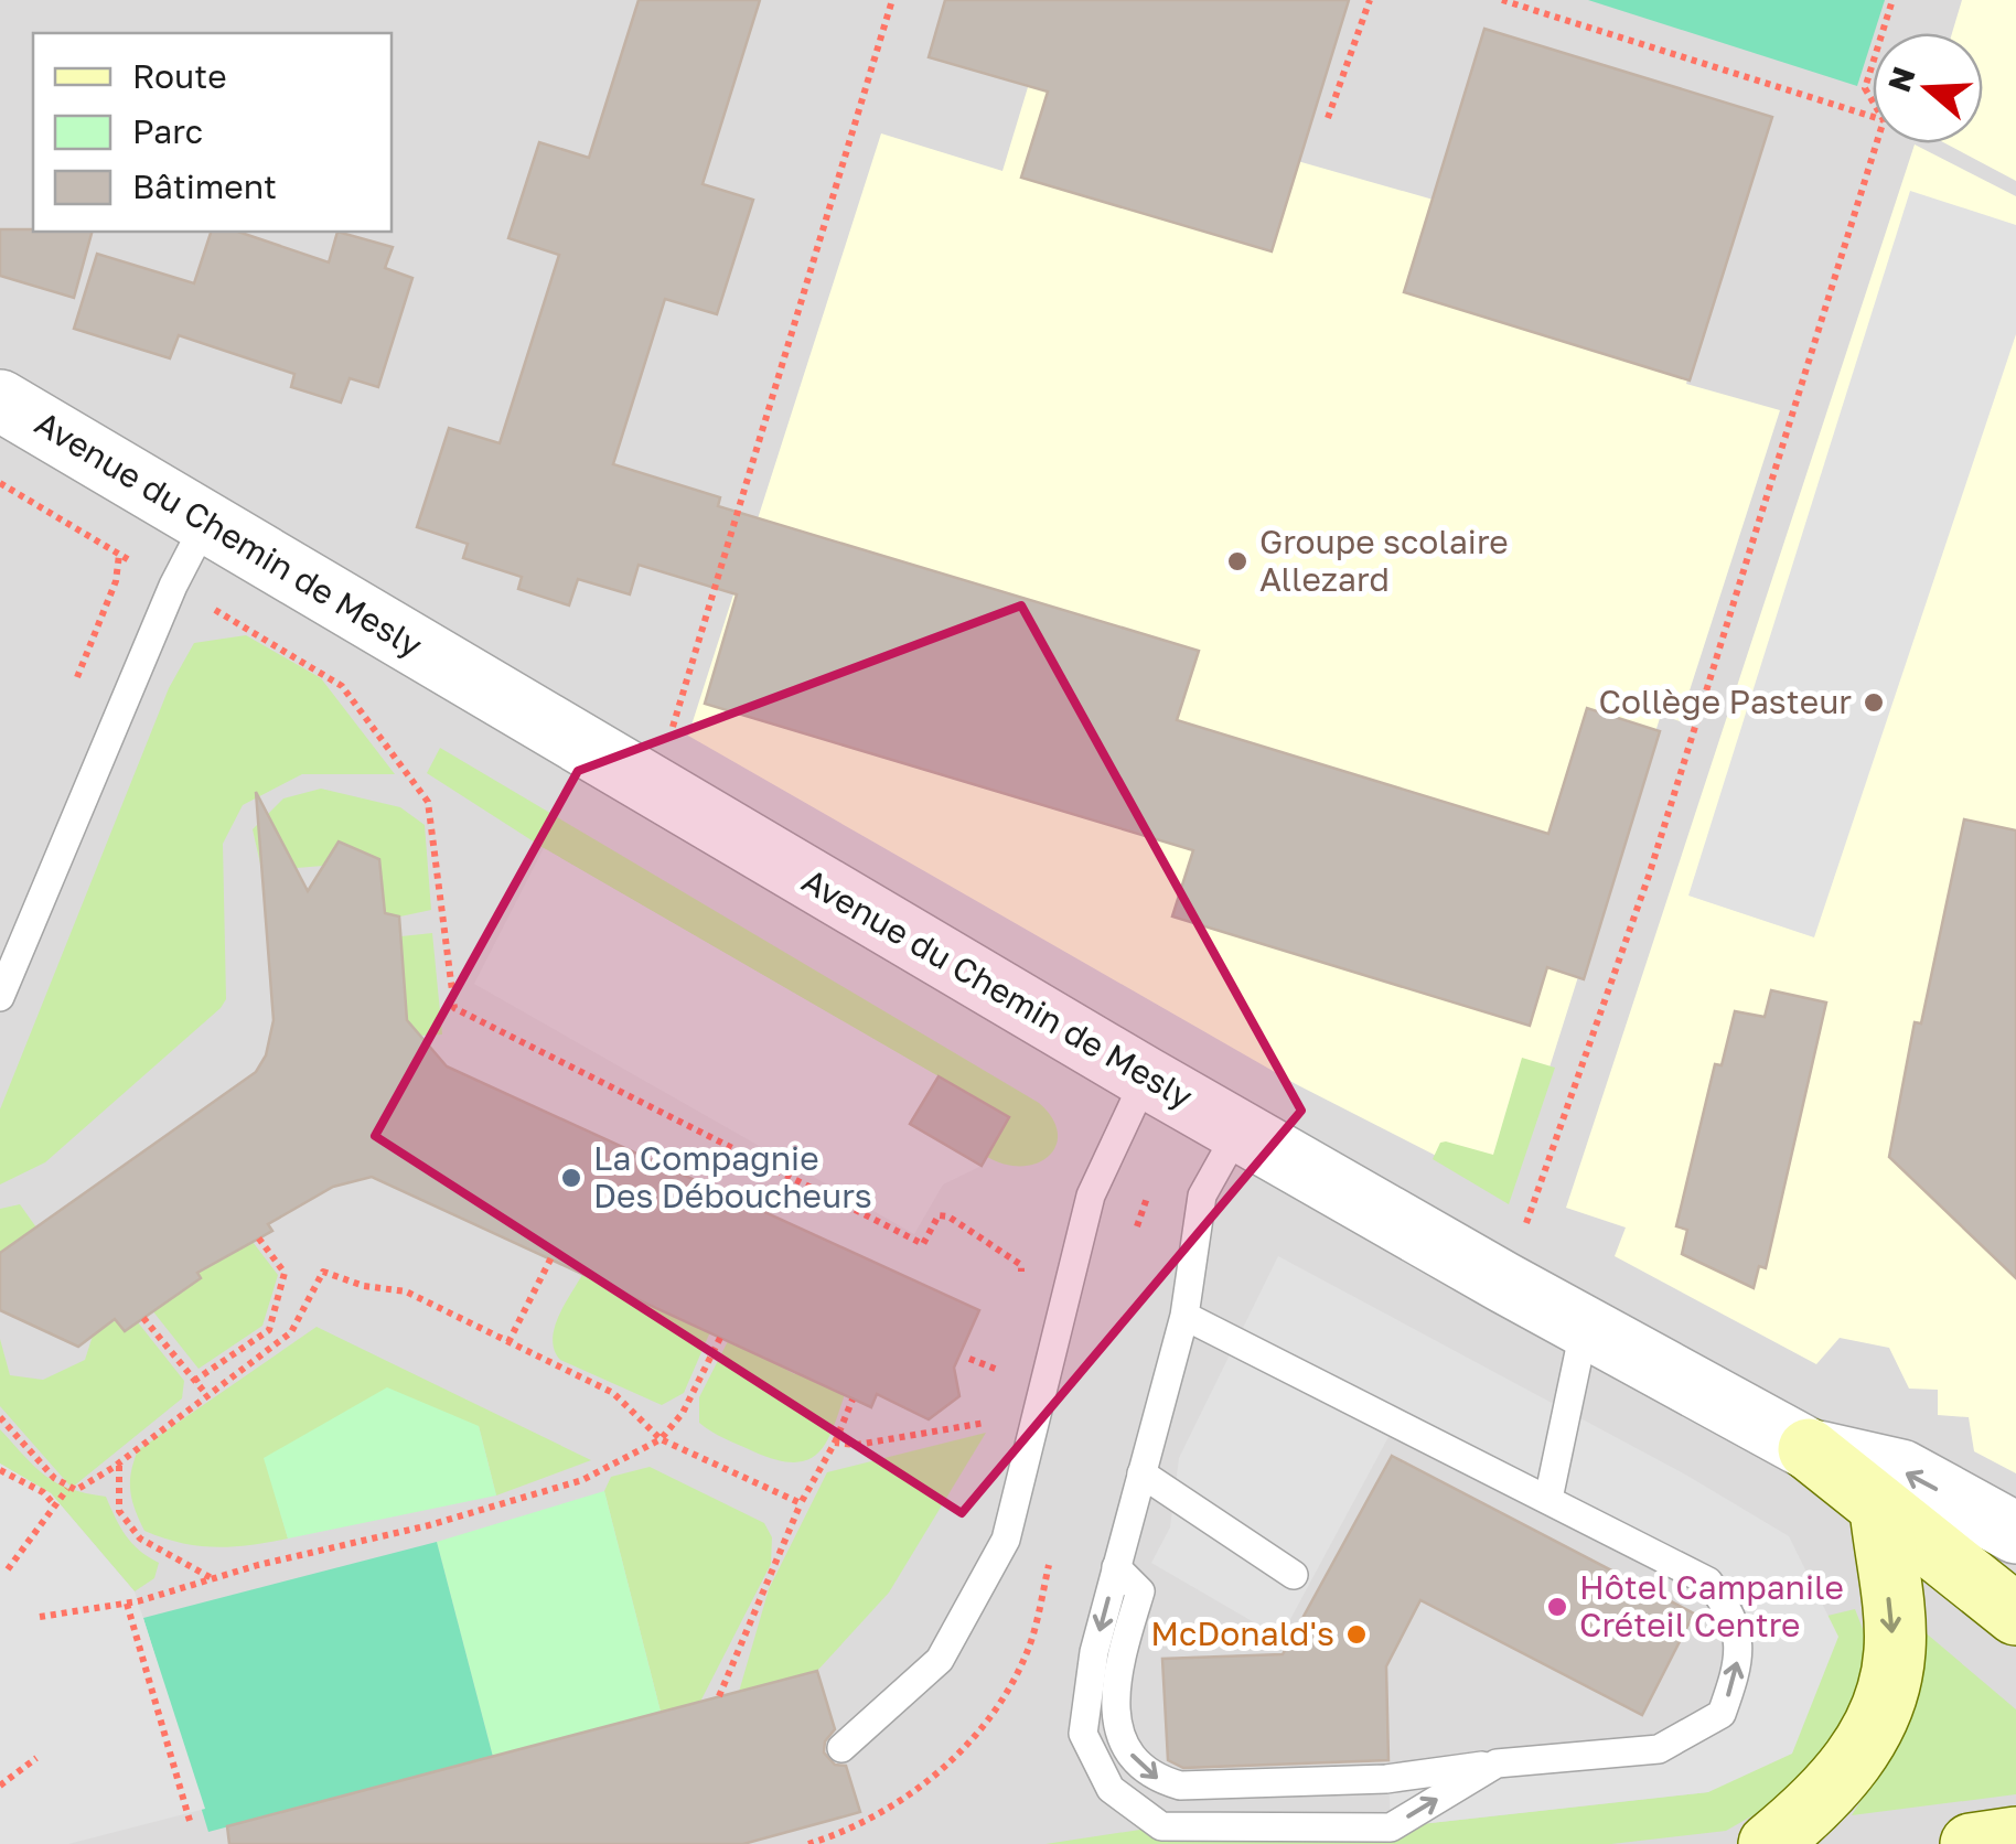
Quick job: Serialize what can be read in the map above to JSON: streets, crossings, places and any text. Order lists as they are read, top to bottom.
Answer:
{
  "streets": {
    "street": ["Avenue du Chemin de Mesly"]
  },
  "places": [
    "Groupe scolaire Allezard",
    "Collège Pasteur",
    "La Compagnie Des Déboucheurs",
    "Hôtel Campanile Créteil Centre",
    "McDonald's"
  ],
  "legend": ["Route", "Parc", "Bâtiment"],
  "north": "left"
}
